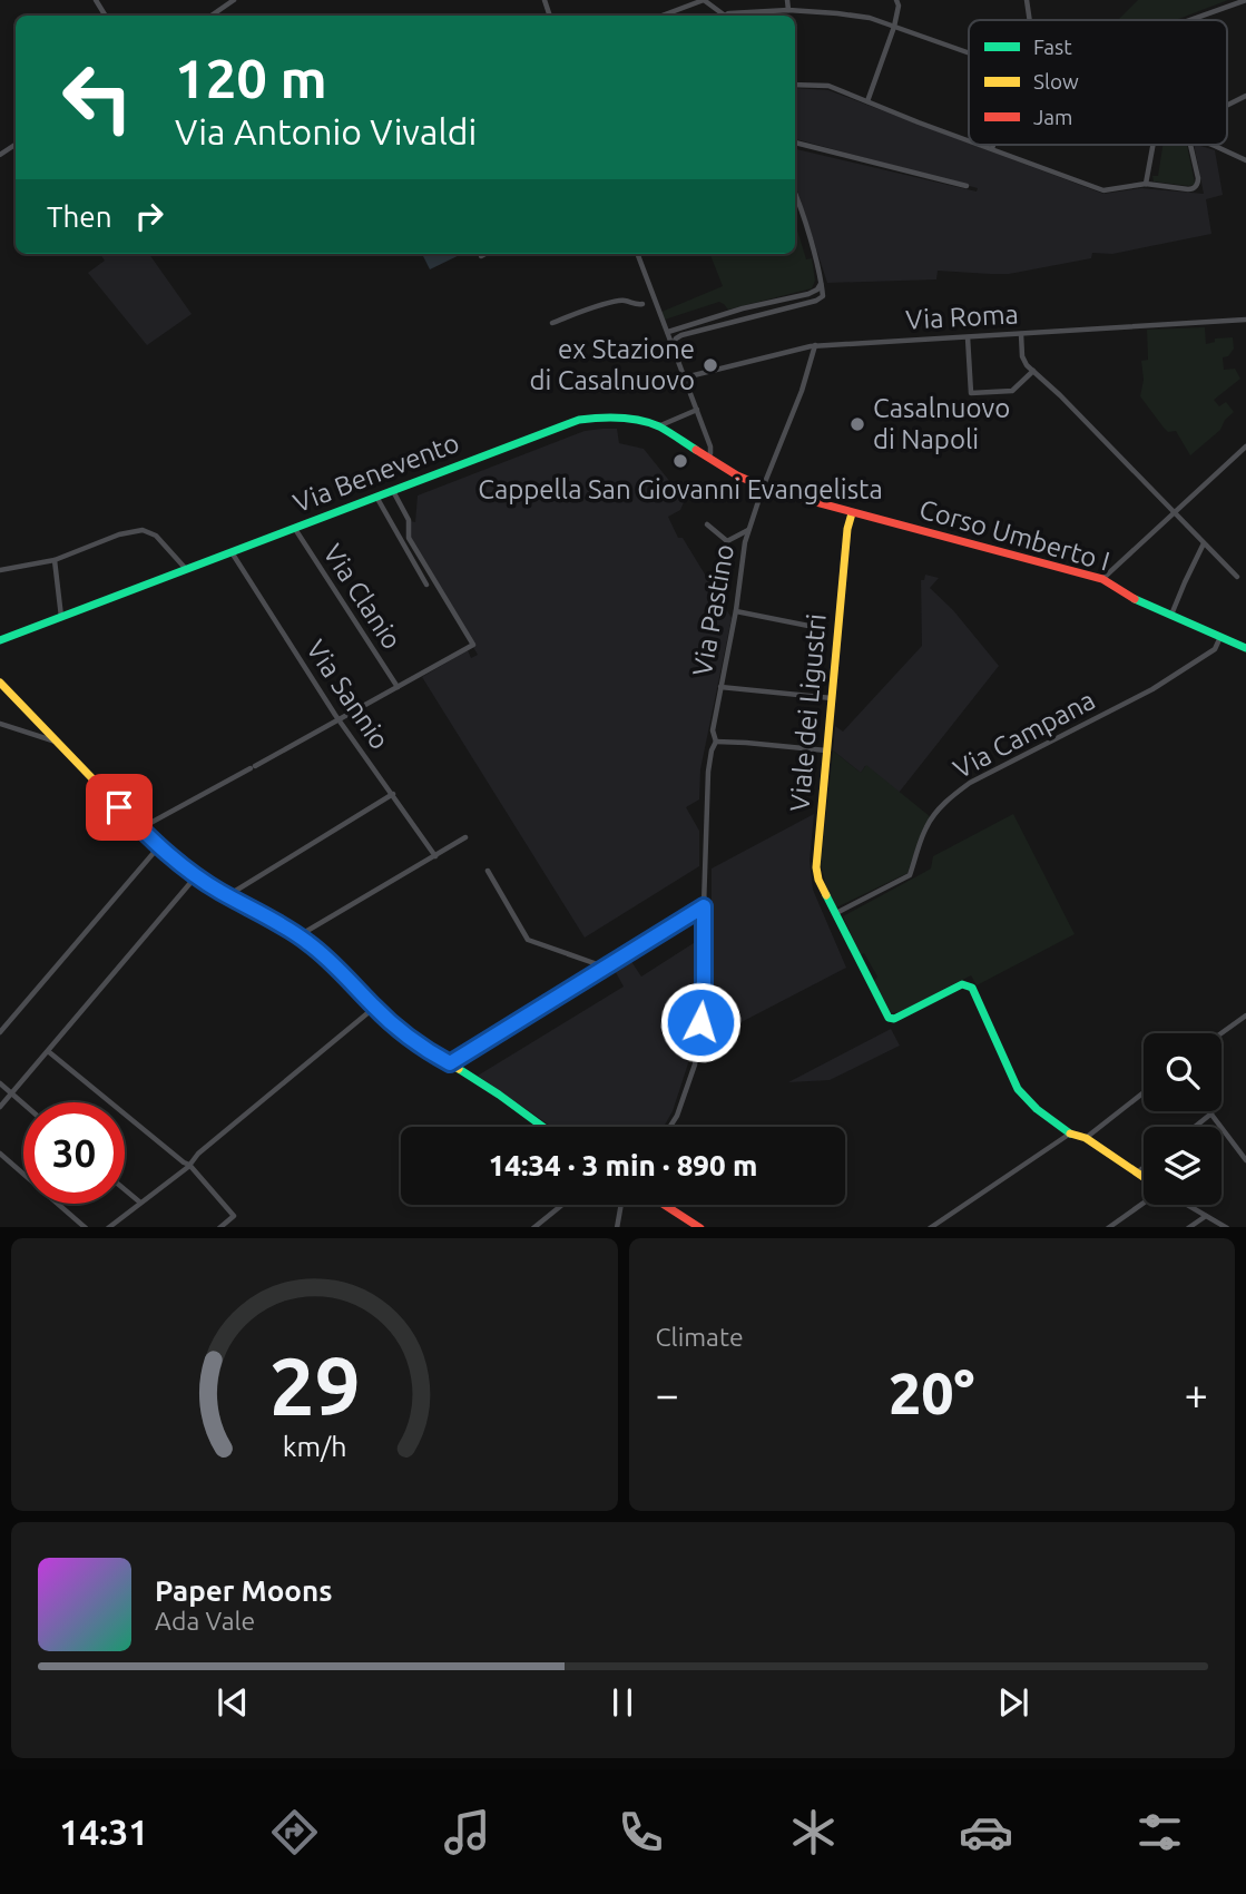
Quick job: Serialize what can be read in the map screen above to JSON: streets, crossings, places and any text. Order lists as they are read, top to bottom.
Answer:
{
  "streets": {
    "main road": ["Via Benevento", "Corso Umberto I", "Viale dei Ligustri"],
    "street": [
      "Via Roma",
      "Via Clanio",
      "Via Pastino",
      "Via Sannio",
      "Via Campana"
    ]
  },
  "crossings": [
    ["Via Benevento", "Corso Umberto I"],
    ["Via Benevento", "Via Clanio"],
    ["Via Benevento", "Via Pastino"],
    ["Via Benevento", "Via Sannio"],
    ["Corso Umberto I", "Via Pastino"],
    ["Corso Umberto I", "Viale dei Ligustri"],
    ["Corso Umberto I", "Via Campana"],
    ["Viale dei Ligustri", "Via Campana"]
  ],
  "places": ["ex Stazione di Casalnuovo", "Casalnuovo di Napoli", "Cappella San Giovanni Evangelista"],
  "legend": ["Fast", "Slow", "Jam"],
  "page": {
    "turn": ["120 m", "Via Antonio Vivaldi"],
    "then": "Then",
    "limit": "30",
    "trip": "14:34 · 3 min · 890 m",
    "tile": "Climate",
    "heat": ["−", "20°", "+"],
    "song": ["Paper Moons", "Ada Vale"],
    "tabs": "14:31",
    "gauge": ["29", "km/h"]
  }
}
